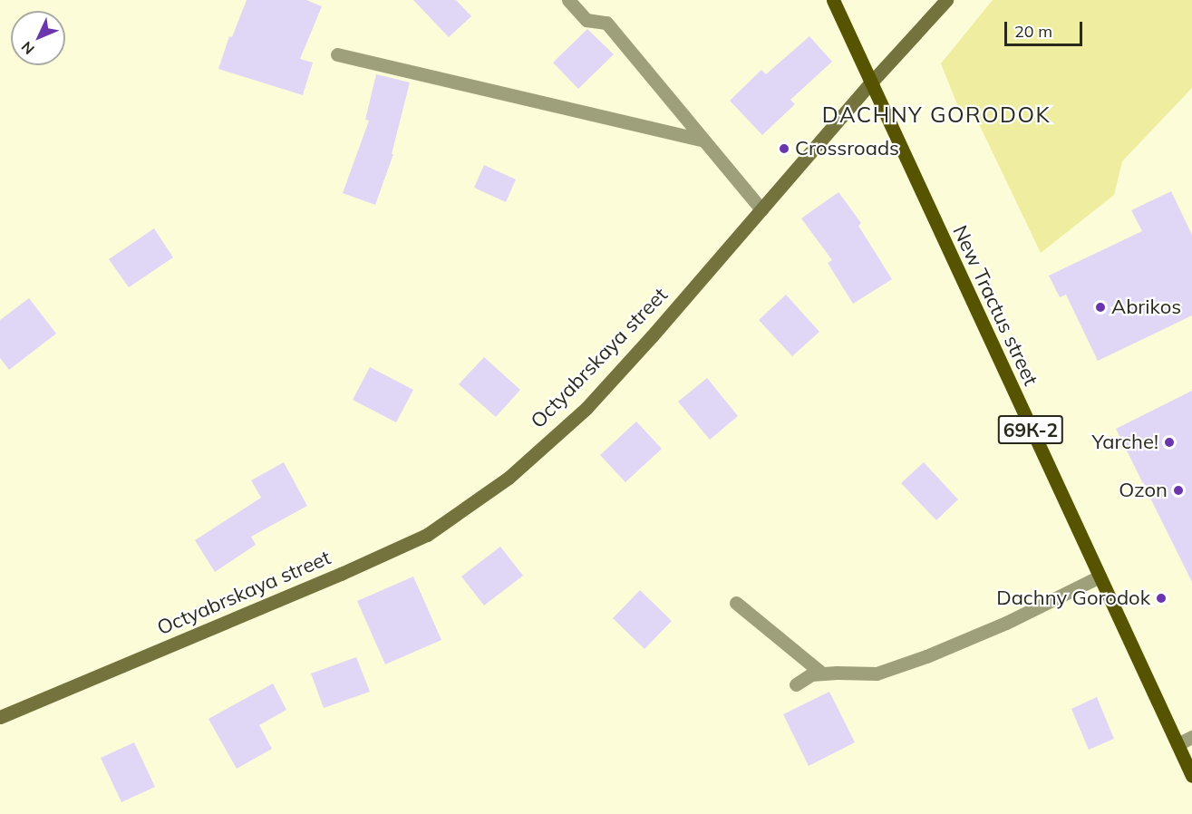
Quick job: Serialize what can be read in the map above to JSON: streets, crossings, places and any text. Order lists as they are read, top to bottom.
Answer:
{
  "streets": {
    "main road": ["New Tractus street", "69К-2"],
    "street": ["Octyabrskaya street"]
  },
  "crossings": [
    ["New Tractus street", "Octyabrskaya street"]
  ],
  "districts": ["DACHNY GORODOK"],
  "places": [
    "Crossroads",
    "Abrikos",
    "Yarche!",
    "Ozon",
    "Dachny Gorodok"
  ],
  "scale_bar": "20 m",
  "north": "bottom left"
}
